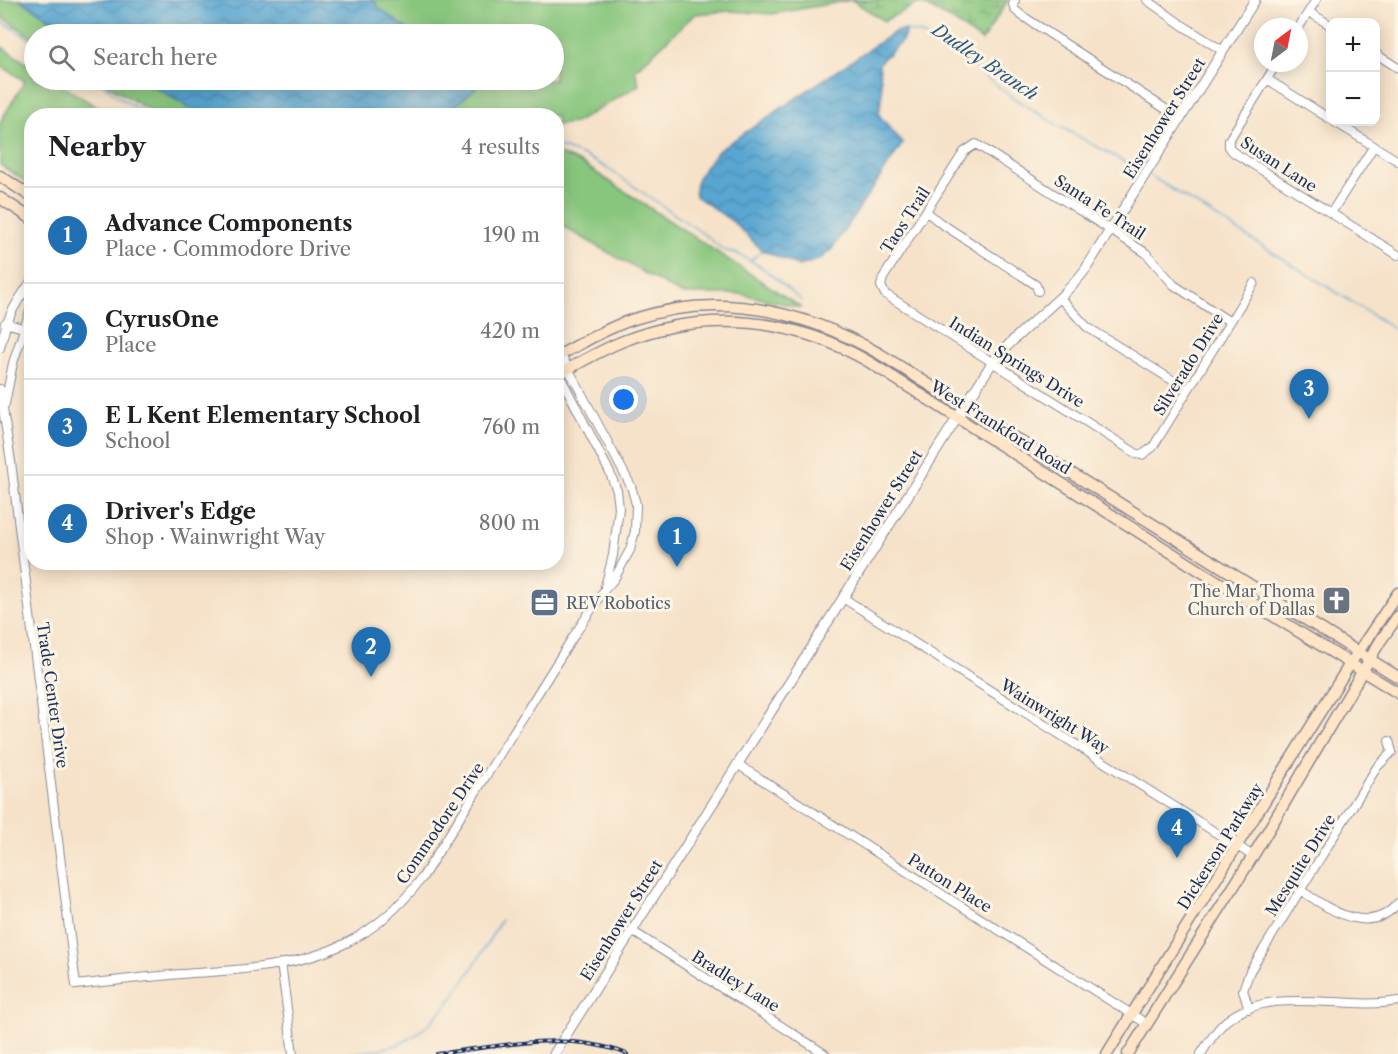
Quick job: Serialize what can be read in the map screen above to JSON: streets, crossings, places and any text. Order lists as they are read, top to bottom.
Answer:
{
  "streets": {
    "main road": ["West Frankford Road", "Dickerson Parkway"],
    "street": [
      "Eisenhower Street",
      "Susan Lane",
      "Santa Fe Trail",
      "Taos Trail",
      "Indian Springs Drive",
      "Silverado Drive",
      "Trade Center Drive",
      "Wainwright Way",
      "Commodore Drive",
      "Mesquite Drive",
      "Patton Place",
      "Bradley Lane"
    ]
  },
  "crossings": [
    ["Eisenhower Street", "Santa Fe Trail"],
    ["Eisenhower Street", "Indian Springs Drive"],
    ["Eisenhower Street", "West Frankford Road"],
    ["Eisenhower Street", "Wainwright Way"],
    ["Eisenhower Street", "Patton Place"],
    ["Eisenhower Street", "Bradley Lane"],
    ["Santa Fe Trail", "Taos Trail"],
    ["Santa Fe Trail", "Silverado Drive"],
    ["Taos Trail", "Indian Springs Drive"],
    ["Indian Springs Drive", "Silverado Drive"],
    ["West Frankford Road", "Dickerson Parkway"],
    ["Trade Center Drive", "Commodore Drive"],
    ["Wainwright Way", "Dickerson Parkway"],
    ["Dickerson Parkway", "Patton Place"]
  ],
  "water": ["Dudley Branch"],
  "places": {
    "church": ["The Mar Thoma Church of Dallas"],
    "office": ["REV Robotics"]
  },
  "north": "top right",
  "page": {
    "map_buttons": ["+", "−"],
    "search": "Search here",
    "heading": ["Nearby", "4 results"],
    "list": [
      {
        "mark": "1",
        "name": "Advance Components",
        "note": "Place · Commodore Drive",
        "value": "190 m"
      },
      {
        "mark": "2",
        "name": "CyrusOne",
        "note": "Place",
        "value": "420 m"
      },
      {
        "mark": "3",
        "name": "E L Kent Elementary School",
        "note": "School",
        "value": "760 m"
      },
      {
        "mark": "4",
        "name": "Driver's Edge",
        "note": "Shop · Wainwright Way",
        "value": "800 m"
      }
    ],
    "pins": [
      "3",
      "1",
      "2",
      "4"
    ]
  }
}
